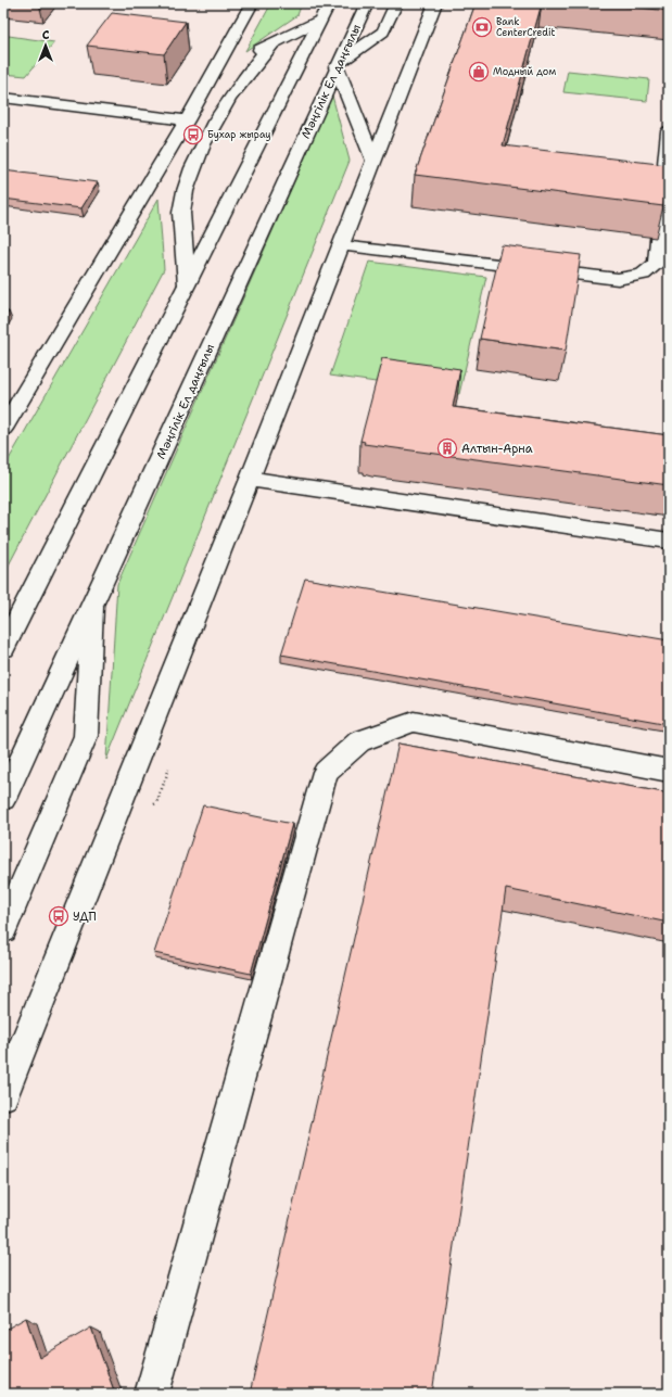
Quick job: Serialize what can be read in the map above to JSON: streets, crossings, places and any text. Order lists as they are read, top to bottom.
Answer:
{
  "streets": {
    "main road": ["Мәңгілік Ел даңғылы"]
  },
  "places": {
    "bank": ["Bank CenterCredit"],
    "shop": ["Модный дом"],
    "bus stop": ["Бухар жырау", "УДП"],
    "building": ["Алтын-Арна"]
  },
  "north": "top"
}
